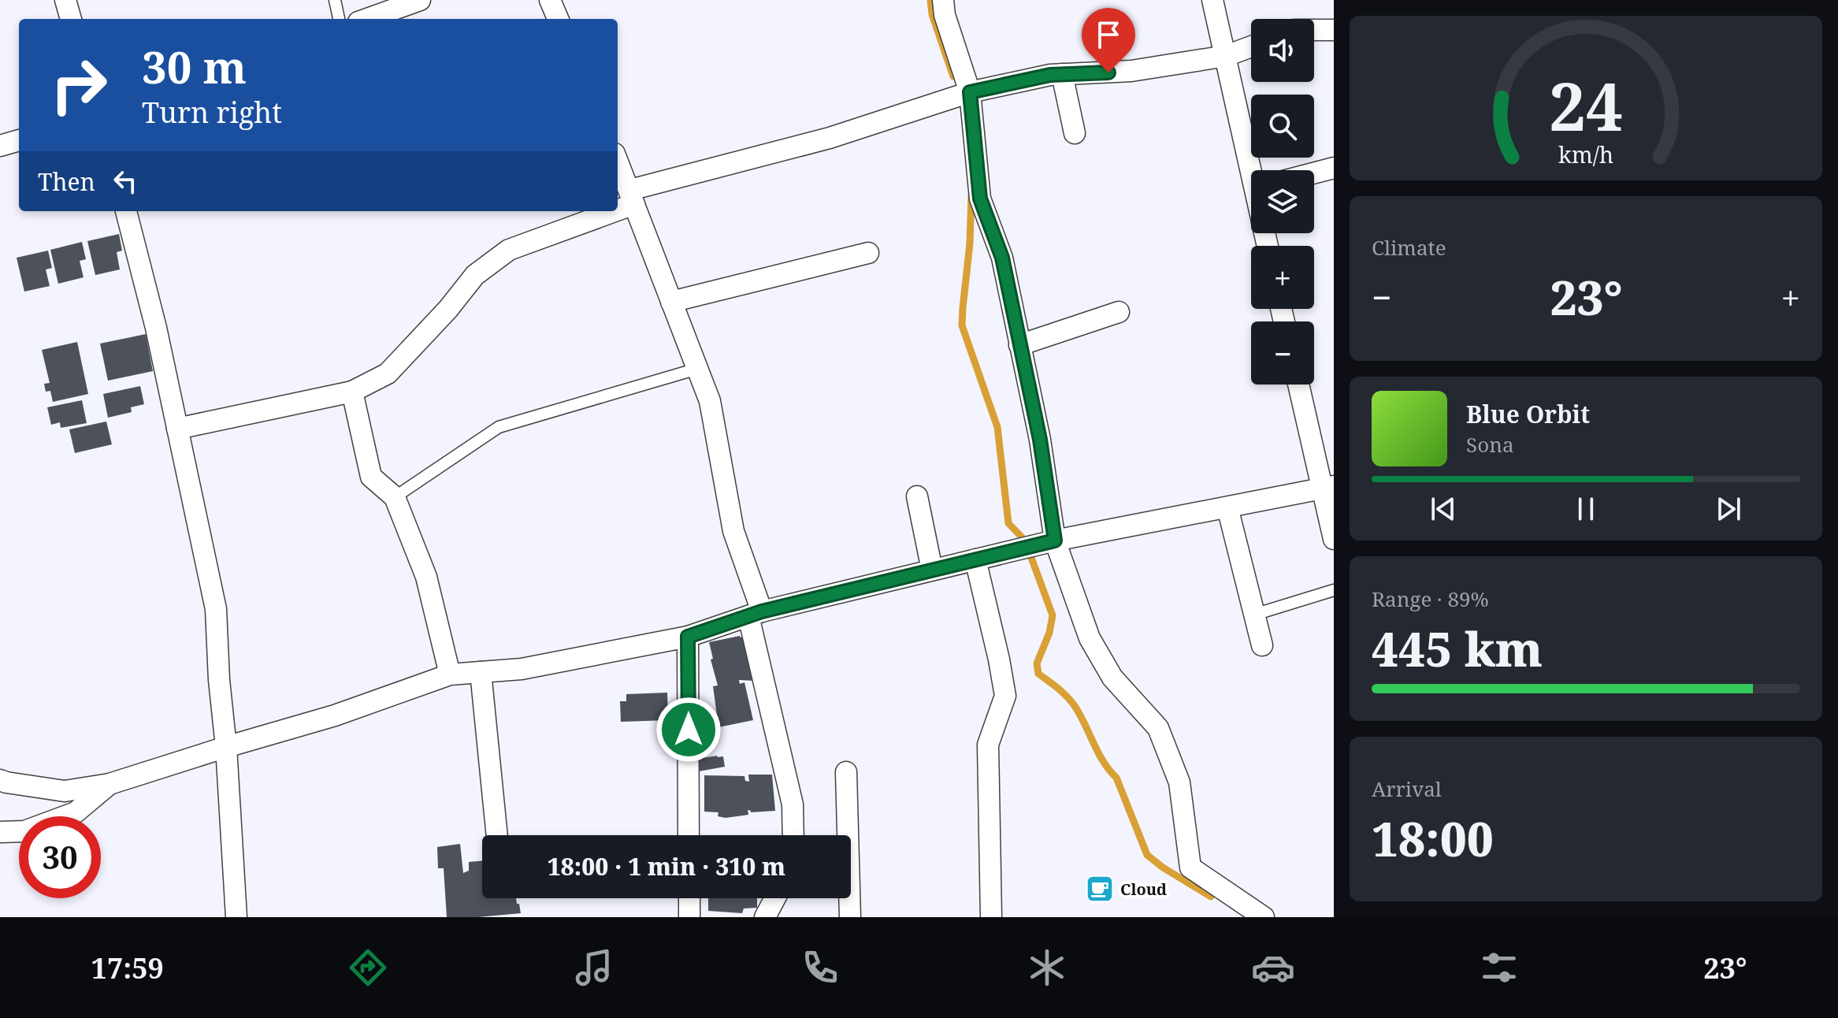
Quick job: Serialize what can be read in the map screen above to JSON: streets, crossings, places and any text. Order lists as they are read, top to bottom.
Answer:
{
  "places": {
    "cafe": ["Cloud"]
  },
  "page": {
    "map_buttons": ["+", "−"],
    "turn": ["30 m", "Turn right"],
    "then": "Then",
    "tile": [
      "Climate",
      ["Range · 89%", "445 km"],
      ["Arrival", "18:00"]
    ],
    "heat": ["−", "23°", "+"],
    "song": ["Blue Orbit", "Sona"],
    "limit": "30",
    "trip": "18:00 · 1 min · 310 m",
    "tabs": ["17:59", "23°"],
    "gauge": ["24", "km/h"]
  }
}
